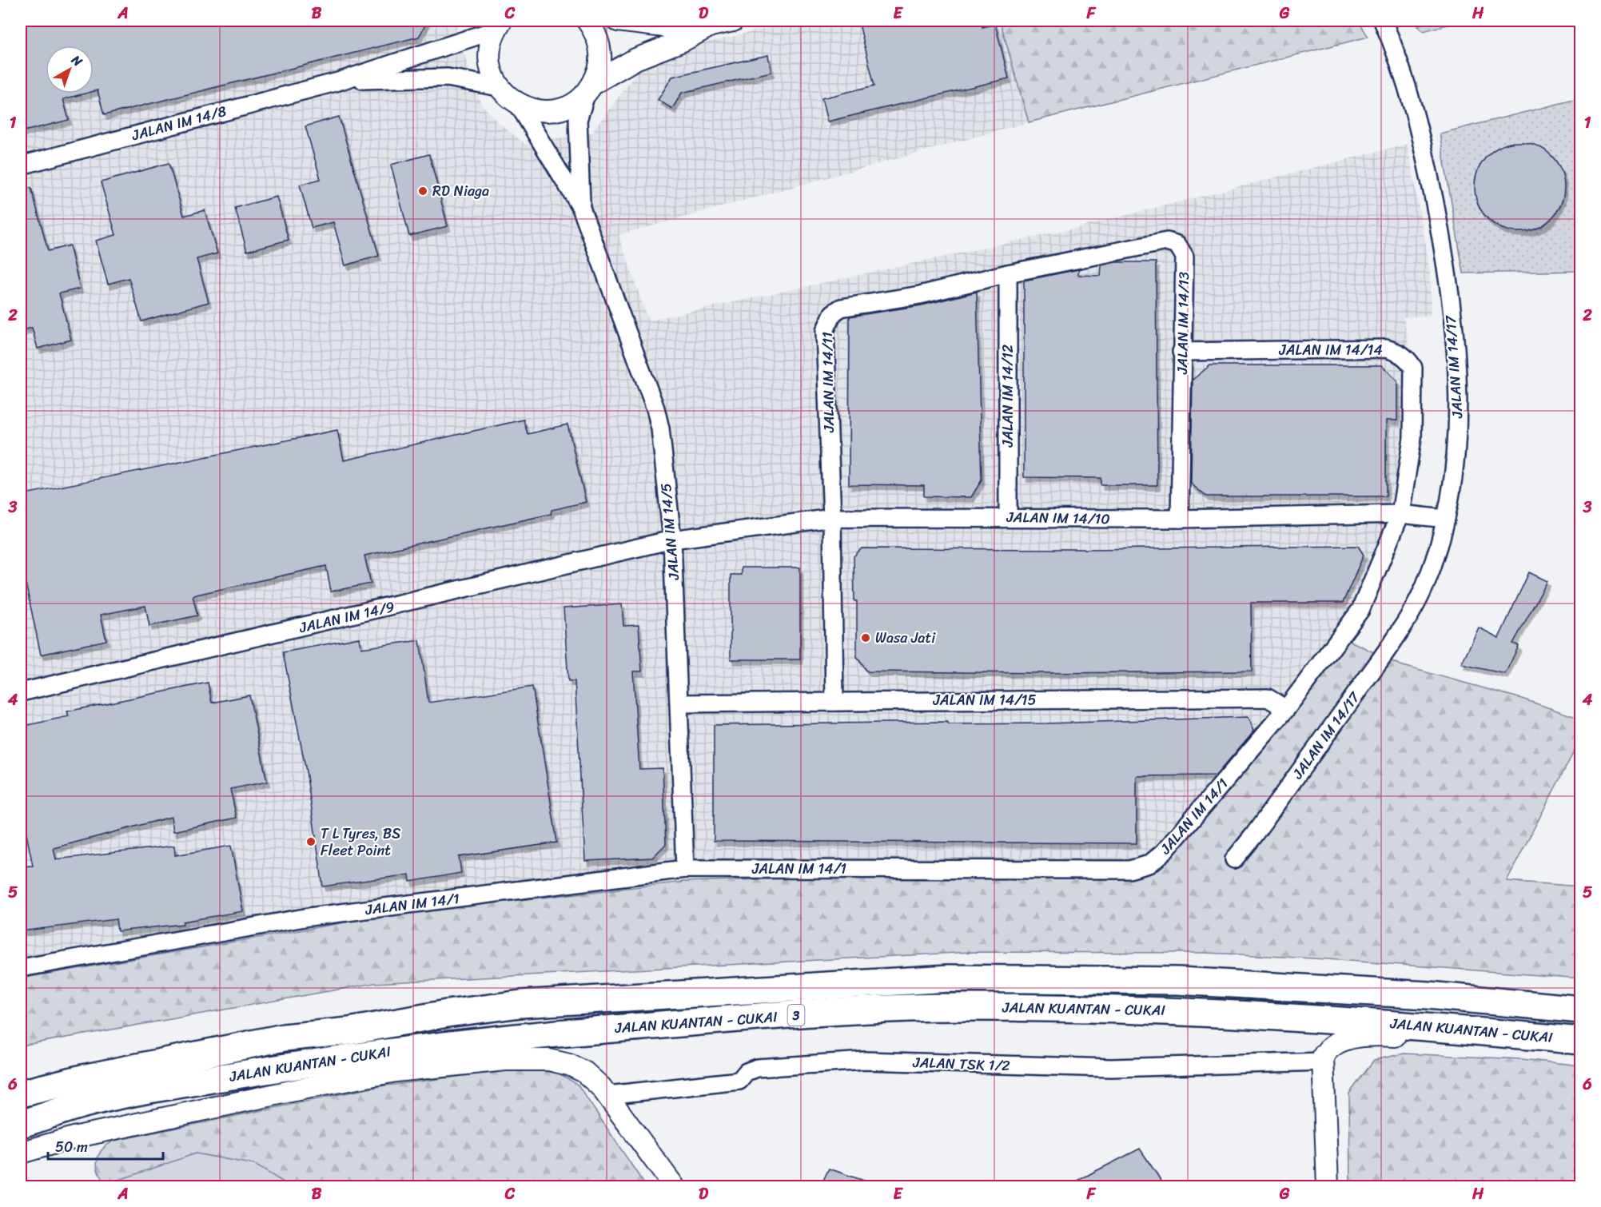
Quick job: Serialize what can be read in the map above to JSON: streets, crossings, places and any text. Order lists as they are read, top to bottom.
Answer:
{
  "streets": {
    "highway": ["JALAN KUANTAN - CUKAI", "3"],
    "street": [
      "JALAN IM 14/8",
      "JALAN IM 14/13",
      "JALAN IM 14/14",
      "JALAN IM 14/17",
      "JALAN IM 14/11",
      "JALAN IM 14/12",
      "JALAN IM 14/10",
      "JALAN IM 14/5",
      "JALAN IM 14/9",
      "JALAN IM 14/15",
      "JALAN IM 14/1",
      "JALAN TSK 1/2"
    ]
  },
  "crossings": [
    ["JALAN IM 14/13", "JALAN IM 14/14"],
    ["JALAN IM 14/13", "JALAN IM 14/11"],
    ["JALAN IM 14/13", "JALAN IM 14/12"],
    ["JALAN IM 14/13", "JALAN IM 14/10"],
    ["JALAN IM 14/14", "JALAN IM 14/10"],
    ["JALAN IM 14/14", "JALAN IM 14/1"],
    ["JALAN IM 14/17", "JALAN IM 14/10"],
    ["JALAN IM 14/11", "JALAN IM 14/12"],
    ["JALAN IM 14/11", "JALAN IM 14/10"],
    ["JALAN IM 14/12", "JALAN IM 14/10"],
    ["JALAN IM 14/10", "JALAN IM 14/5"],
    ["JALAN IM 14/10", "JALAN IM 14/9"],
    ["JALAN IM 14/10", "JALAN IM 14/1"],
    ["JALAN IM 14/5", "JALAN IM 14/9"],
    ["JALAN IM 14/5", "JALAN IM 14/15"],
    ["JALAN IM 14/5", "JALAN IM 14/1"],
    ["JALAN IM 14/15", "JALAN IM 14/1"]
  ],
  "places": ["RD Niaga", "Wasa Jati", "T L Tyres, BS Fleet Point"],
  "scale_bar": "50 m",
  "north": "top right",
  "grid": {
    "columns": [
      "A",
      "B",
      "C",
      "D",
      "E",
      "F",
      "G",
      "H"
    ],
    "rows": [
      "1",
      "2",
      "3",
      "4",
      "5",
      "6"
    ]
  }
}
